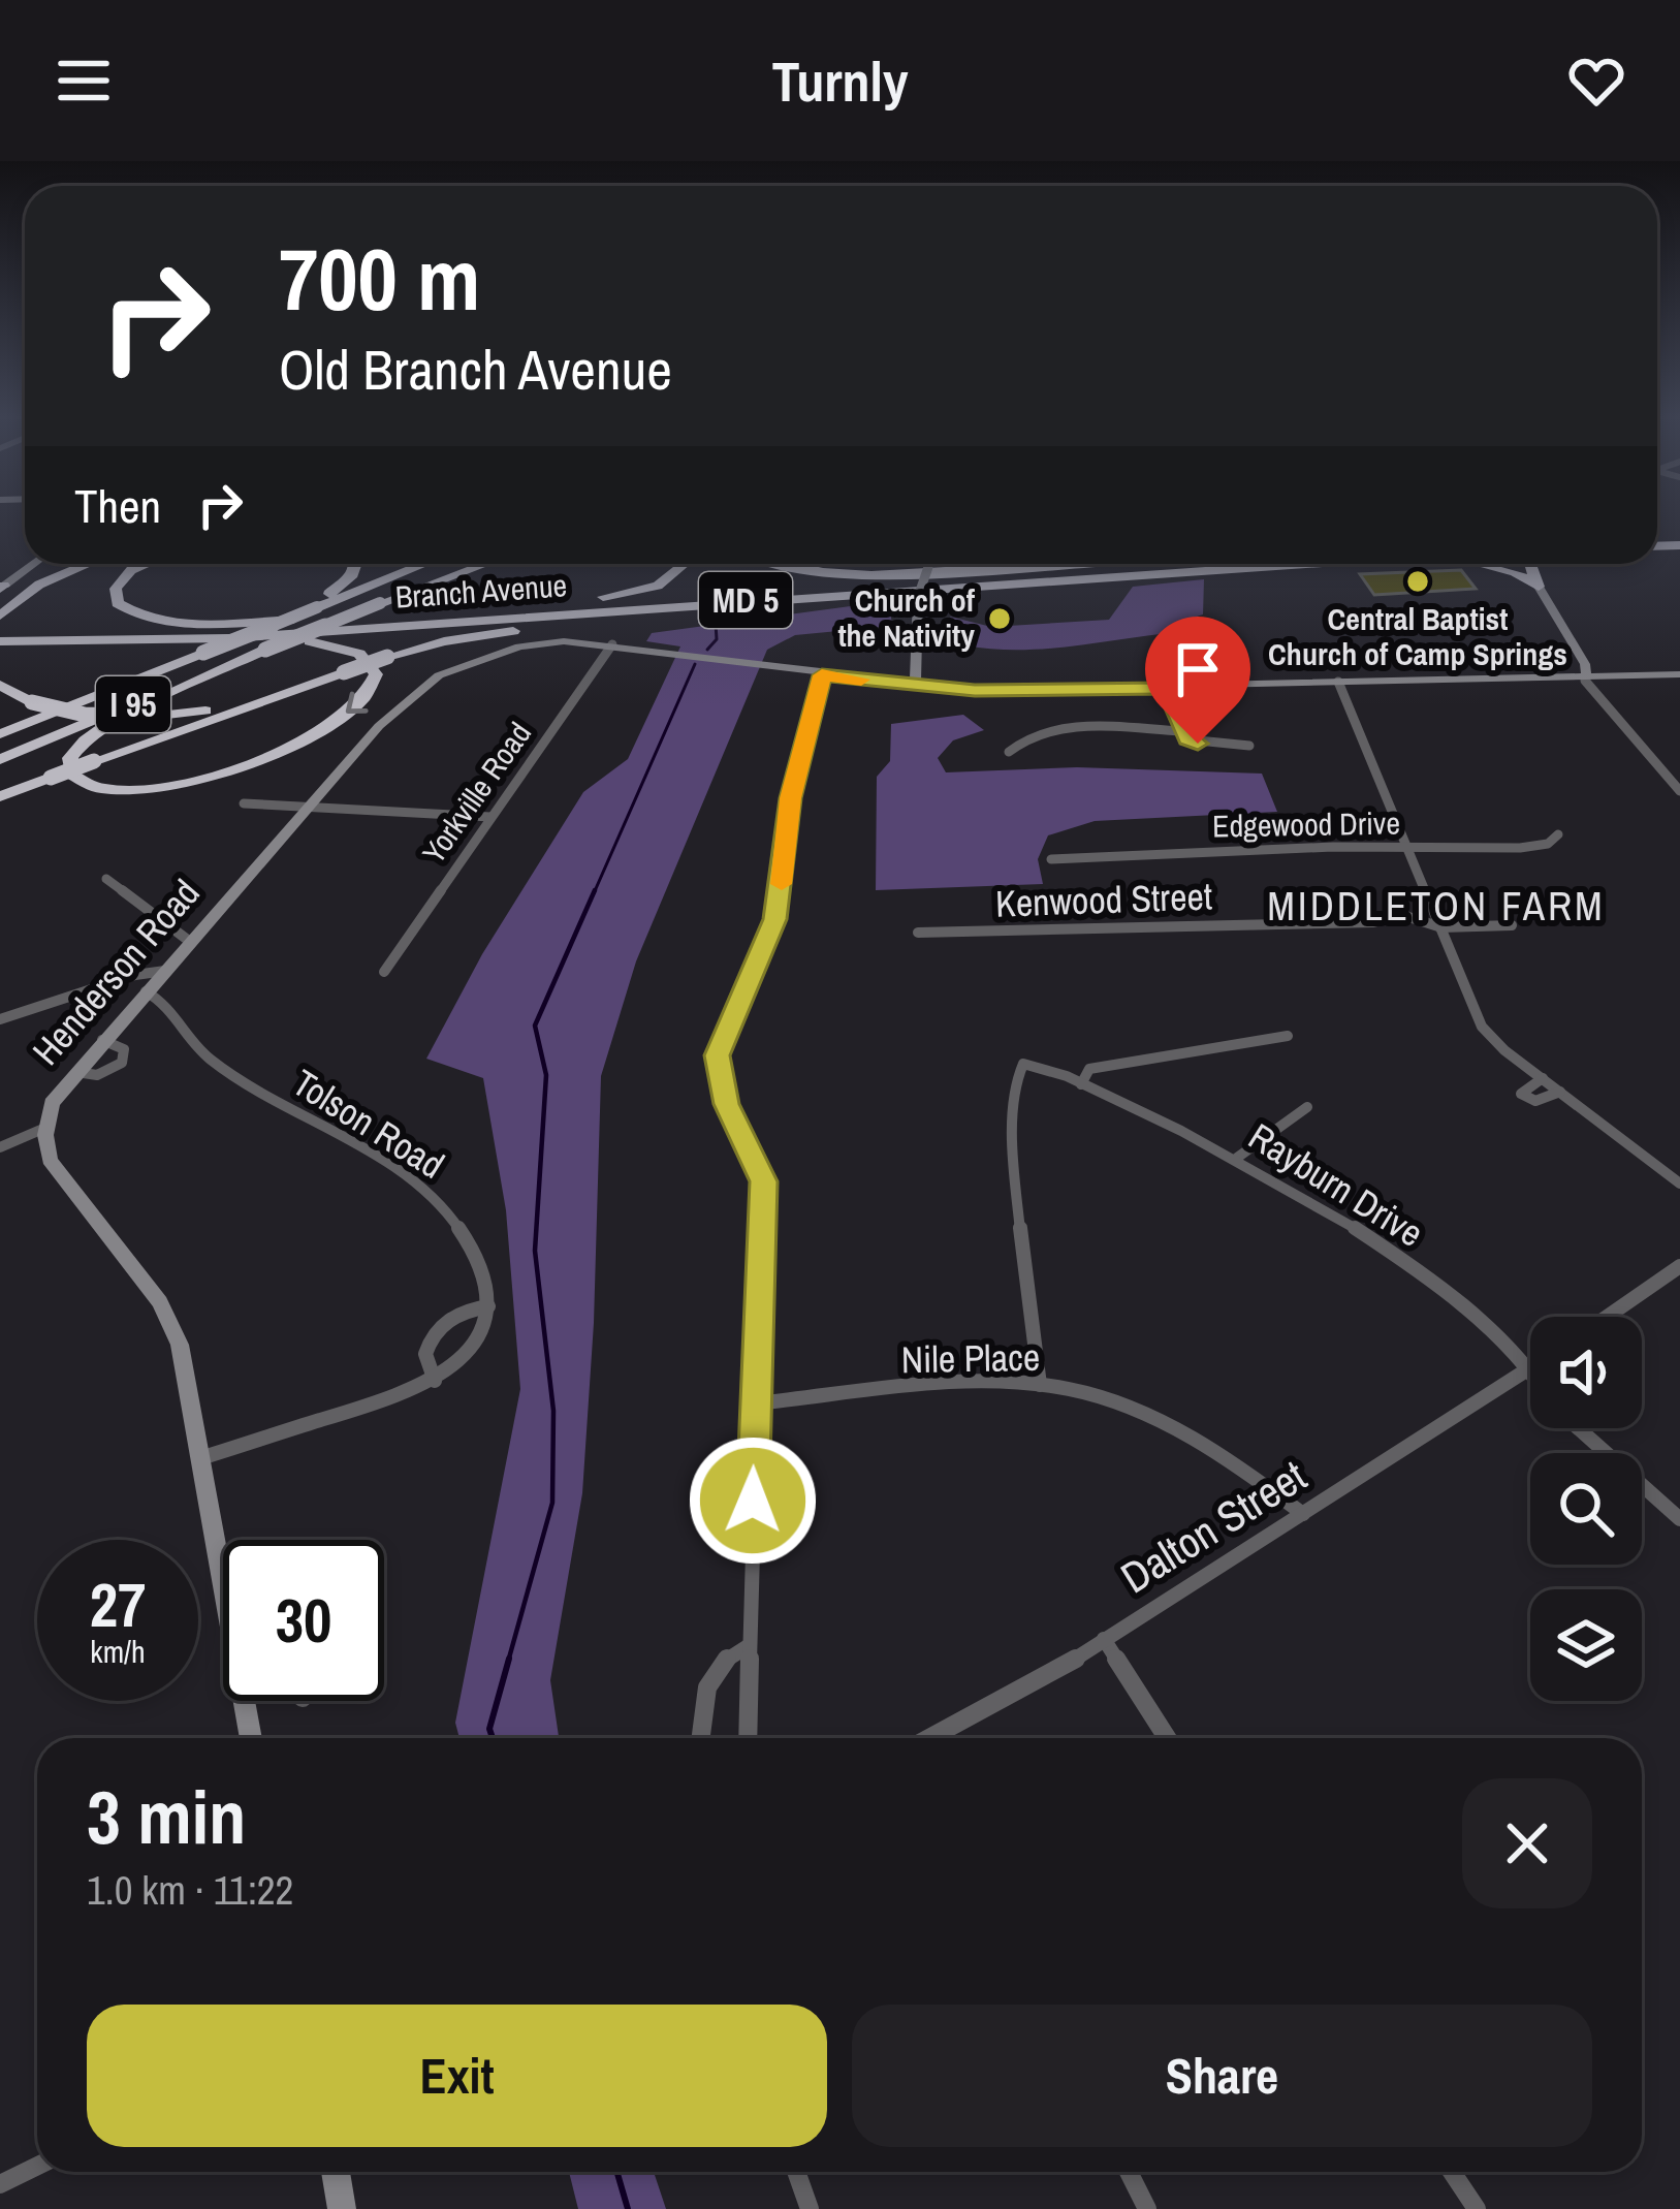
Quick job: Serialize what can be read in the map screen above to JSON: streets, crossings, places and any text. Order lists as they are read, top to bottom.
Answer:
{
  "streets": {
    "highway": ["Branch Avenue", "MD 5", "I 95"],
    "street": [
      "Yorkville Road",
      "Edgewood Drive",
      "Kenwood Street",
      "Henderson Road",
      "Tolson Road",
      "Rayburn Drive",
      "Nile Place",
      "Dalton Street"
    ]
  },
  "crossings": [
    ["Branch Avenue", "I 95"],
    ["Yorkville Road", "Henderson Road"],
    ["Henderson Road", "Tolson Road"],
    ["Rayburn Drive", "Nile Place"],
    ["Nile Place", "Dalton Street"]
  ],
  "districts": ["MIDDLETON FARM"],
  "places": ["Central Baptist Church of Camp Springs", "Church of the Nativity"],
  "page": {
    "header": "Turnly",
    "turn": ["700 m", "Old Branch Avenue"],
    "then": "Then",
    "speed": "27 km/h",
    "limit": "30",
    "heading": ["3 min", "1.0 km · 11:22"],
    "buttons": ["Exit", "Share"]
  }
}
